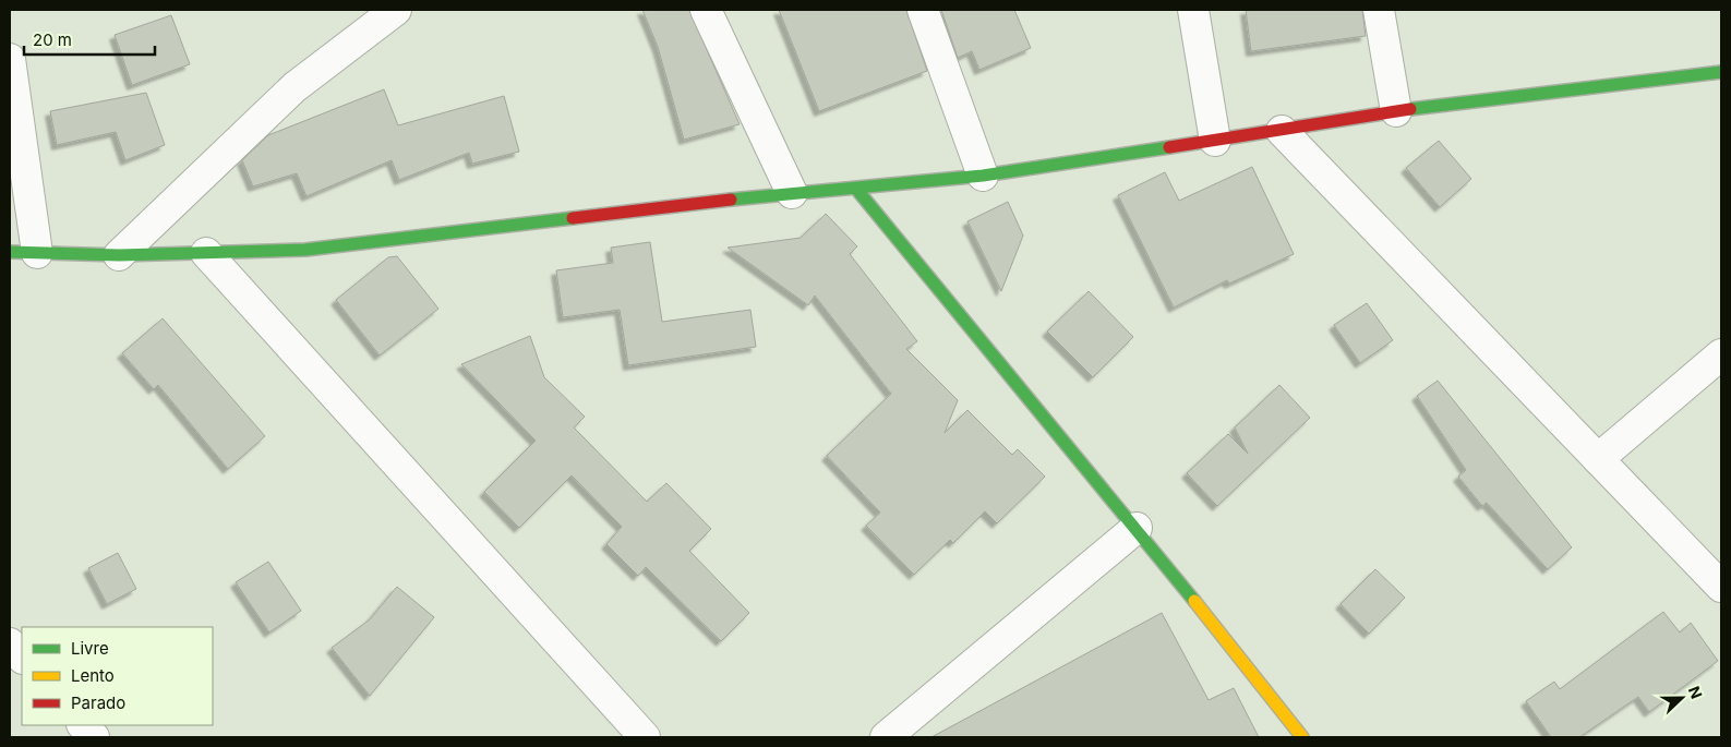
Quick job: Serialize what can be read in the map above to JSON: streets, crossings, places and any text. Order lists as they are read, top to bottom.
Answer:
{
  "legend": ["Livre", "Lento", "Parado"],
  "scale_bar": "20 m",
  "north": "right"
}
